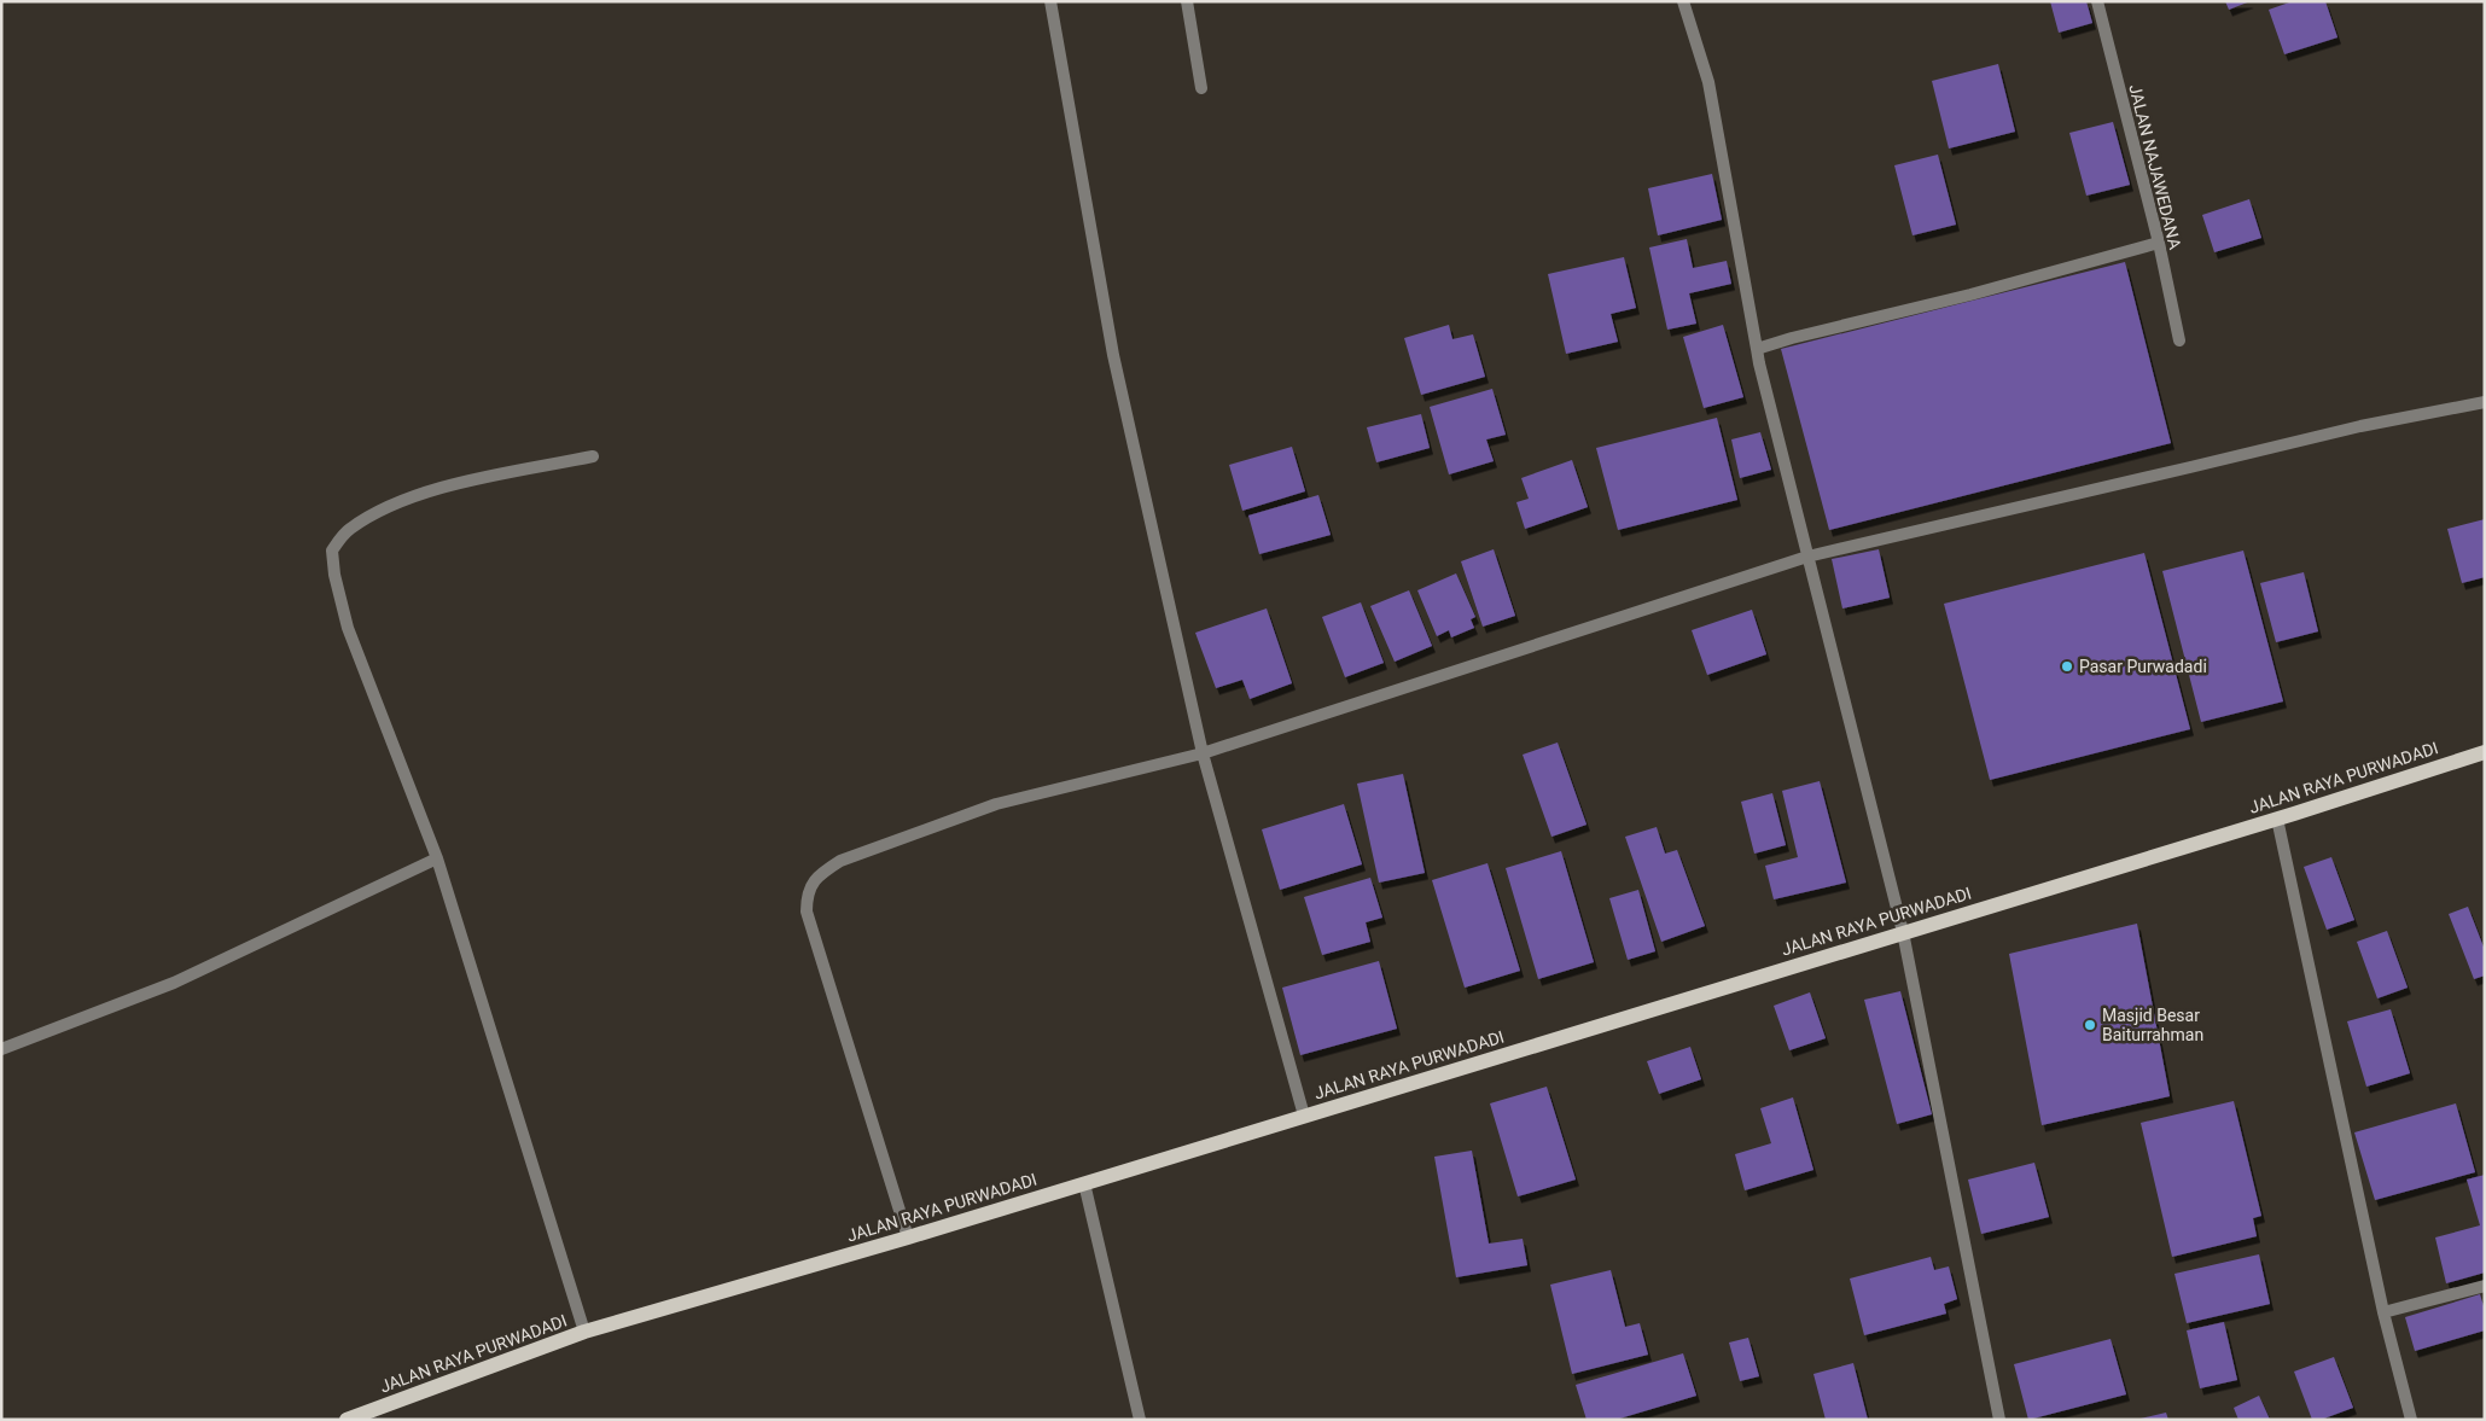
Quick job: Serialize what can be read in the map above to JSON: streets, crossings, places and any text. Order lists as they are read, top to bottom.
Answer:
{
  "streets": {
    "main road": ["JALAN RAYA PURWADADI"],
    "street": ["JALAN NAJAWEDANA"]
  },
  "places": ["Pasar Purwadadi", "Masjid Besar Baiturrahman"]
}
